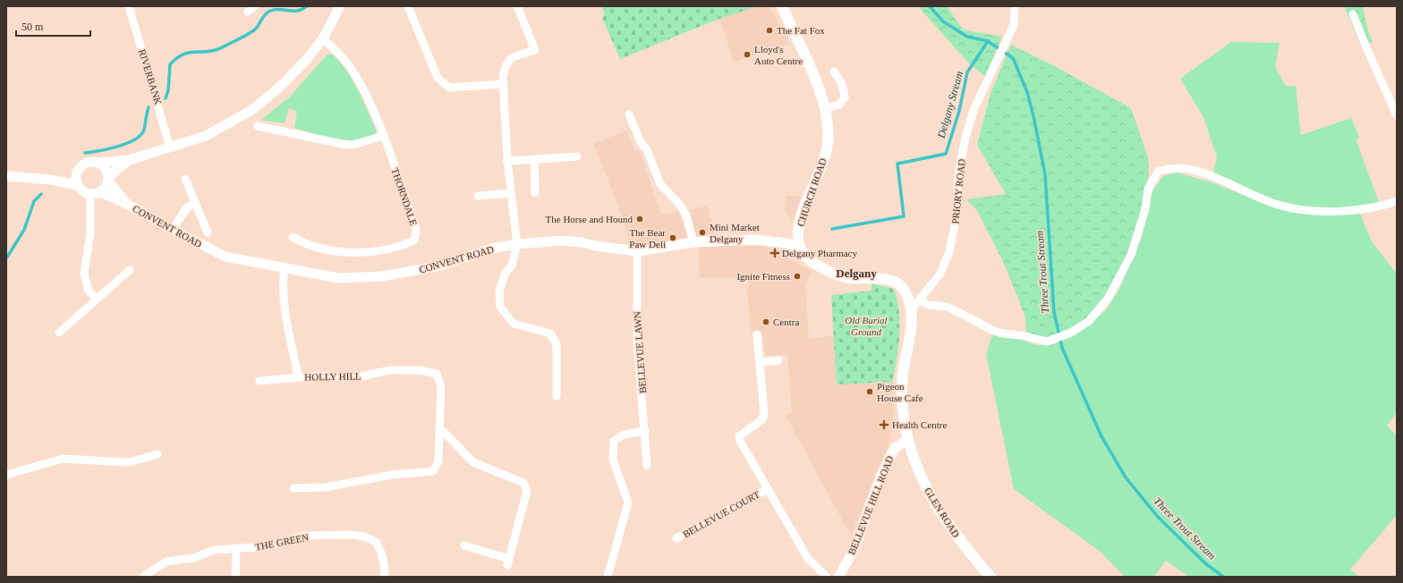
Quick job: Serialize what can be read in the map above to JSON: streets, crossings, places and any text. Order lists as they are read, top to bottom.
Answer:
{
  "streets": {
    "main road": ["CHURCH ROAD", "GLEN ROAD"],
    "street": [
      "RIVERBANK",
      "PRIORY ROAD",
      "THORNDALE",
      "CONVENT ROAD",
      "BELLEVUE LAWN",
      "HOLLY HILL",
      "BELLEVUE HILL ROAD",
      "BELLEVUE COURT",
      "THE GREEN"
    ]
  },
  "crossings": [
    ["PRIORY ROAD", "GLEN ROAD"],
    ["CHURCH ROAD", "CONVENT ROAD"],
    ["CONVENT ROAD", "BELLEVUE LAWN"],
    ["CONVENT ROAD", "HOLLY HILL"],
    ["BELLEVUE HILL ROAD", "GLEN ROAD"]
  ],
  "districts": ["Delgany"],
  "water": ["Delgany Stream", "Three Trout Stream"],
  "parks": ["Old Burial Ground"],
  "places": {
    "other": [
      "The Fat Fox",
      "Lloyd's Auto Centre",
      "The Horse and Hound",
      "Mini Market Delgany",
      "The Bear Paw Deli",
      "Ignite Fitness",
      "Centra",
      "Pigeon House Cafe"
    ],
    "health": ["Delgany Pharmacy", "Health Centre"]
  },
  "scale_bar": "50 m"
}
